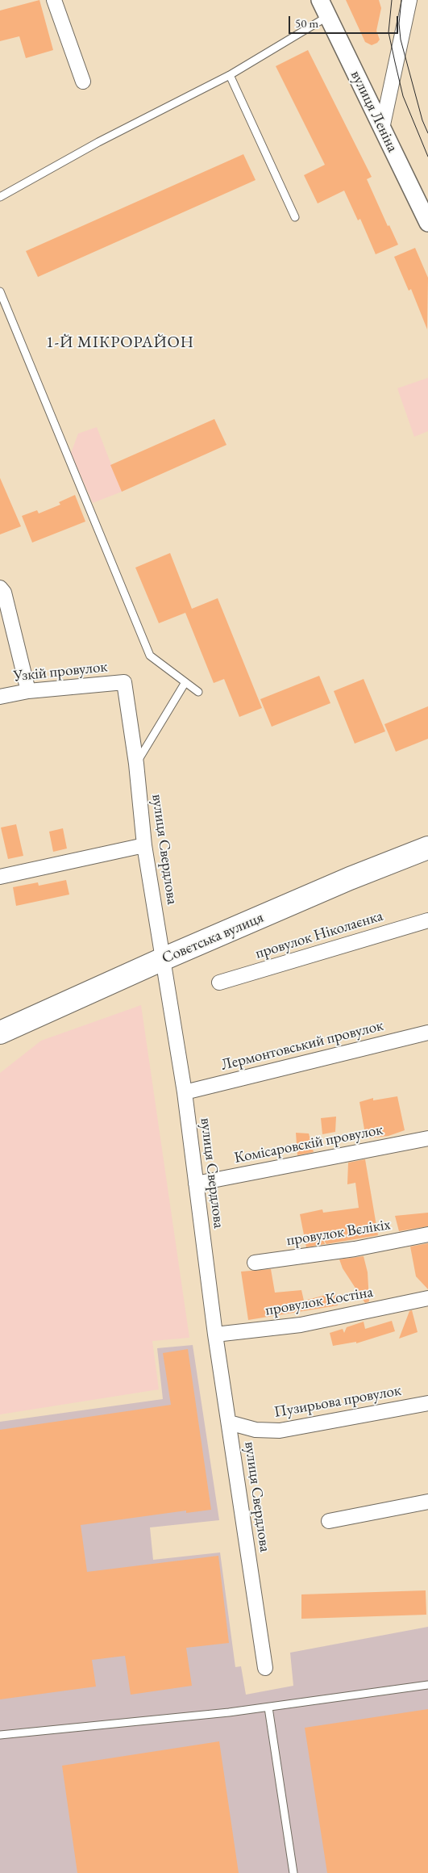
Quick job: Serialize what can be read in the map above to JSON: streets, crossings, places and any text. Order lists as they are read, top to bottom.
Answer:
{
  "streets": {
    "main road": ["Совєтська вулиця"],
    "street": [
      "вулиця Леніна",
      "Узкій провулок",
      "вулиця Свердлова",
      "провулок Ніколаєнка",
      "Лермонтовський провулок",
      "Комісаровскій провулок",
      "провулок Вєлікіх",
      "провулок Костіна",
      "Пузирьова провулок"
    ]
  },
  "crossings": [
    ["Узкій провулок", "вулиця Свердлова"],
    ["вулиця Свердлова", "Совєтська вулиця"],
    ["вулиця Свердлова", "Лермонтовський провулок"],
    ["вулиця Свердлова", "Комісаровскій провулок"],
    ["вулиця Свердлова", "провулок Костіна"],
    ["вулиця Свердлова", "Пузирьова провулок"]
  ],
  "districts": ["1-Й МІКРОРАЙОН"],
  "scale_bar": "50 m"
}
